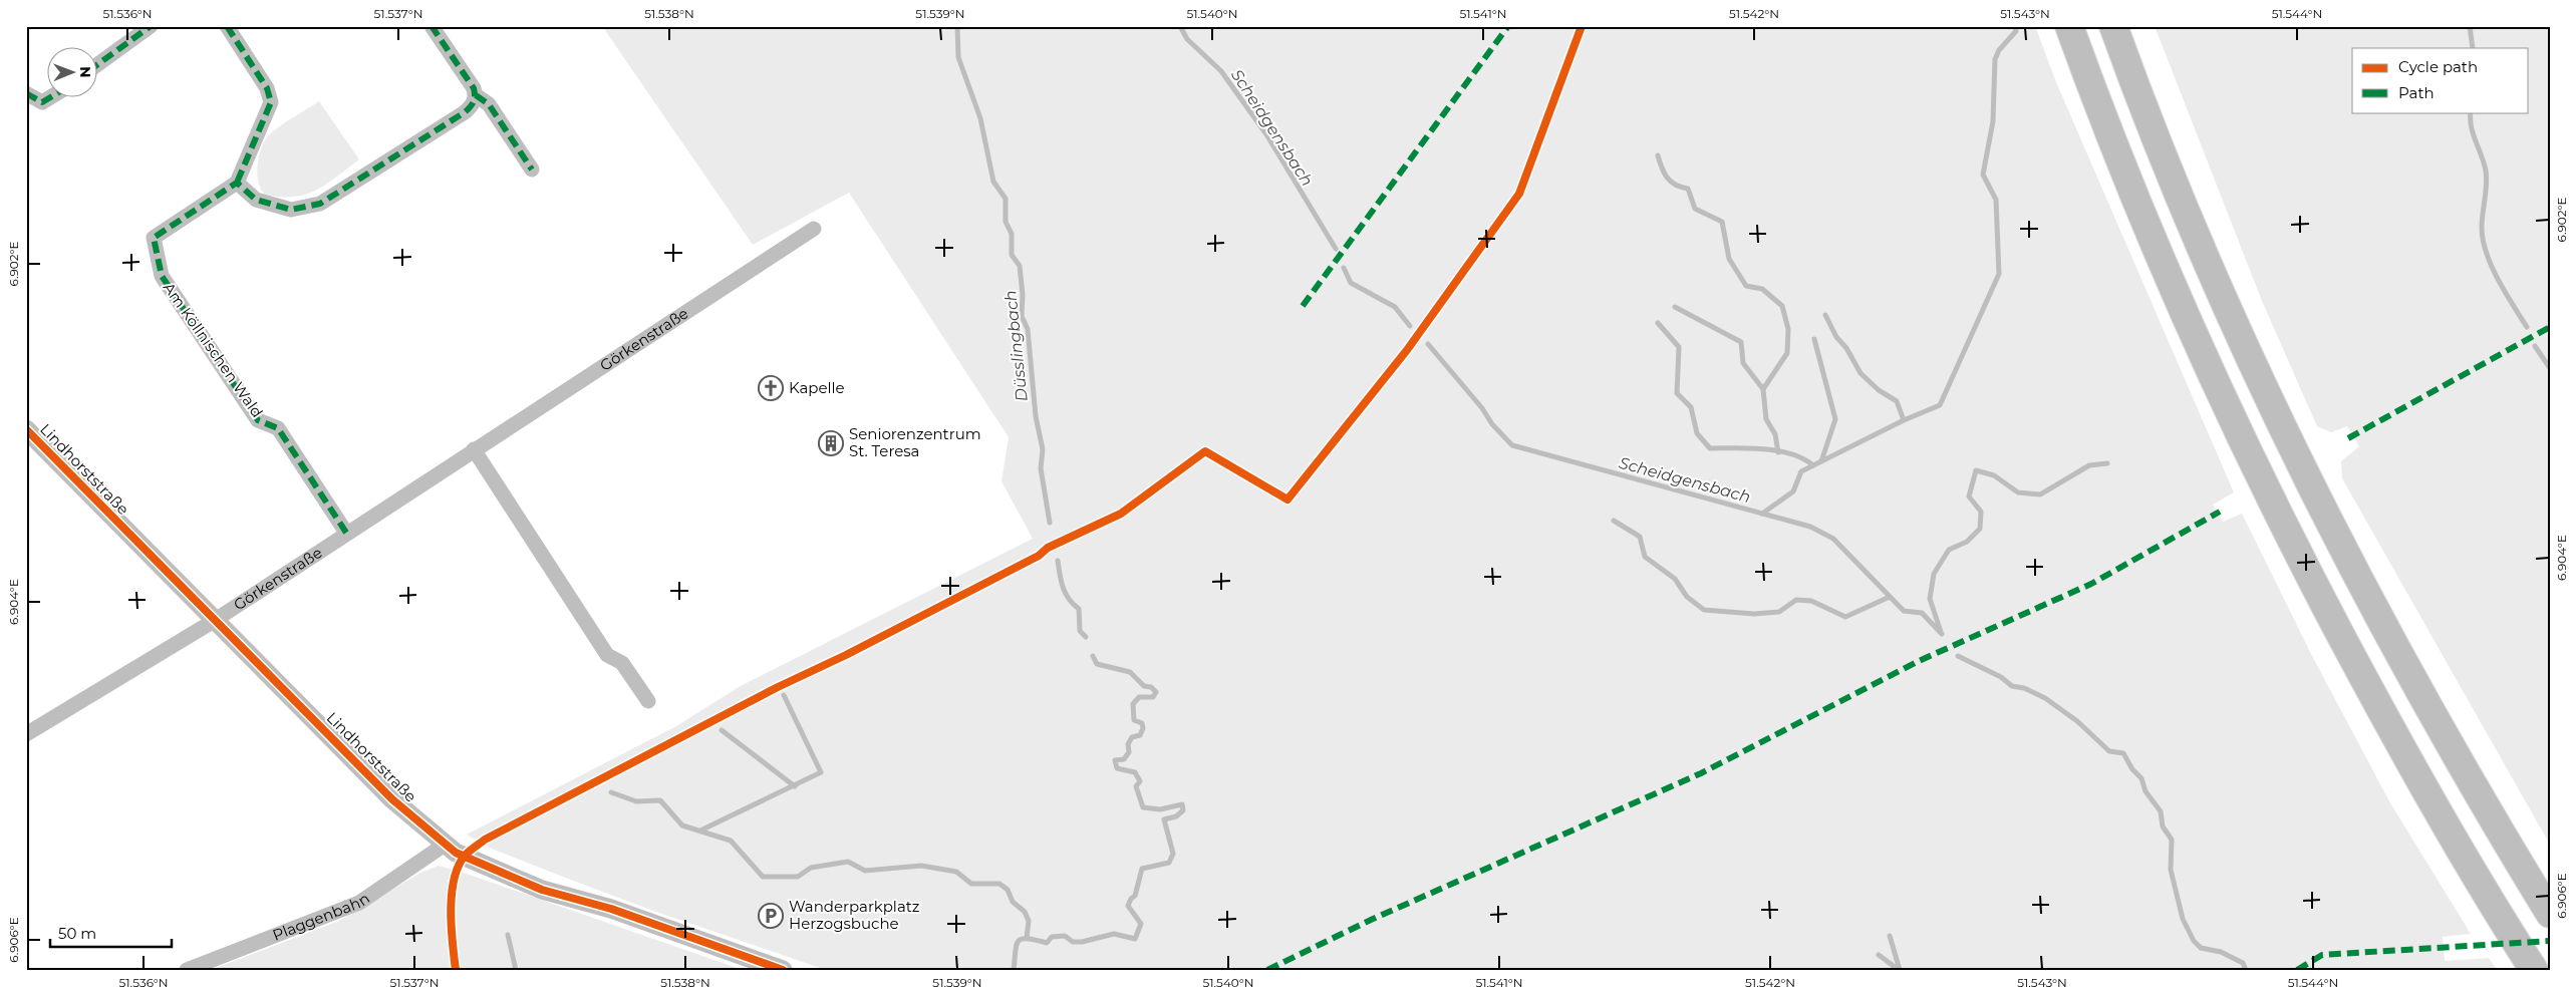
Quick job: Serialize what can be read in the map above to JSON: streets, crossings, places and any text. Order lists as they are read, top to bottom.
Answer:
{
  "streets": {
    "street": [
      "Görkenstraße",
      "Am Köllnischen Wald",
      "Lindhorststraße",
      "Plaggenbahn"
    ]
  },
  "crossings": [
    ["Görkenstraße", "Am Köllnischen Wald"],
    ["Görkenstraße", "Lindhorststraße"],
    ["Lindhorststraße", "Plaggenbahn"]
  ],
  "water": ["Scheidgensbach", "Düsslingbach"],
  "places": {
    "church": ["Kapelle"],
    "building": ["Seniorenzentrum St. Teresa"],
    "parking": ["Wanderparkplatz Herzogsbuche"]
  },
  "legend": ["Cycle path", "Path"],
  "scale_bar": "50 m",
  "north": "right",
  "coordinates": [
    "51.536°N",
    "51.537°N",
    "51.538°N",
    "51.539°N",
    "51.540°N",
    "51.541°N",
    "51.542°N",
    "51.543°N",
    "51.544°N",
    "6.902°E",
    "6.904°E",
    "6.906°E"
  ]
}
